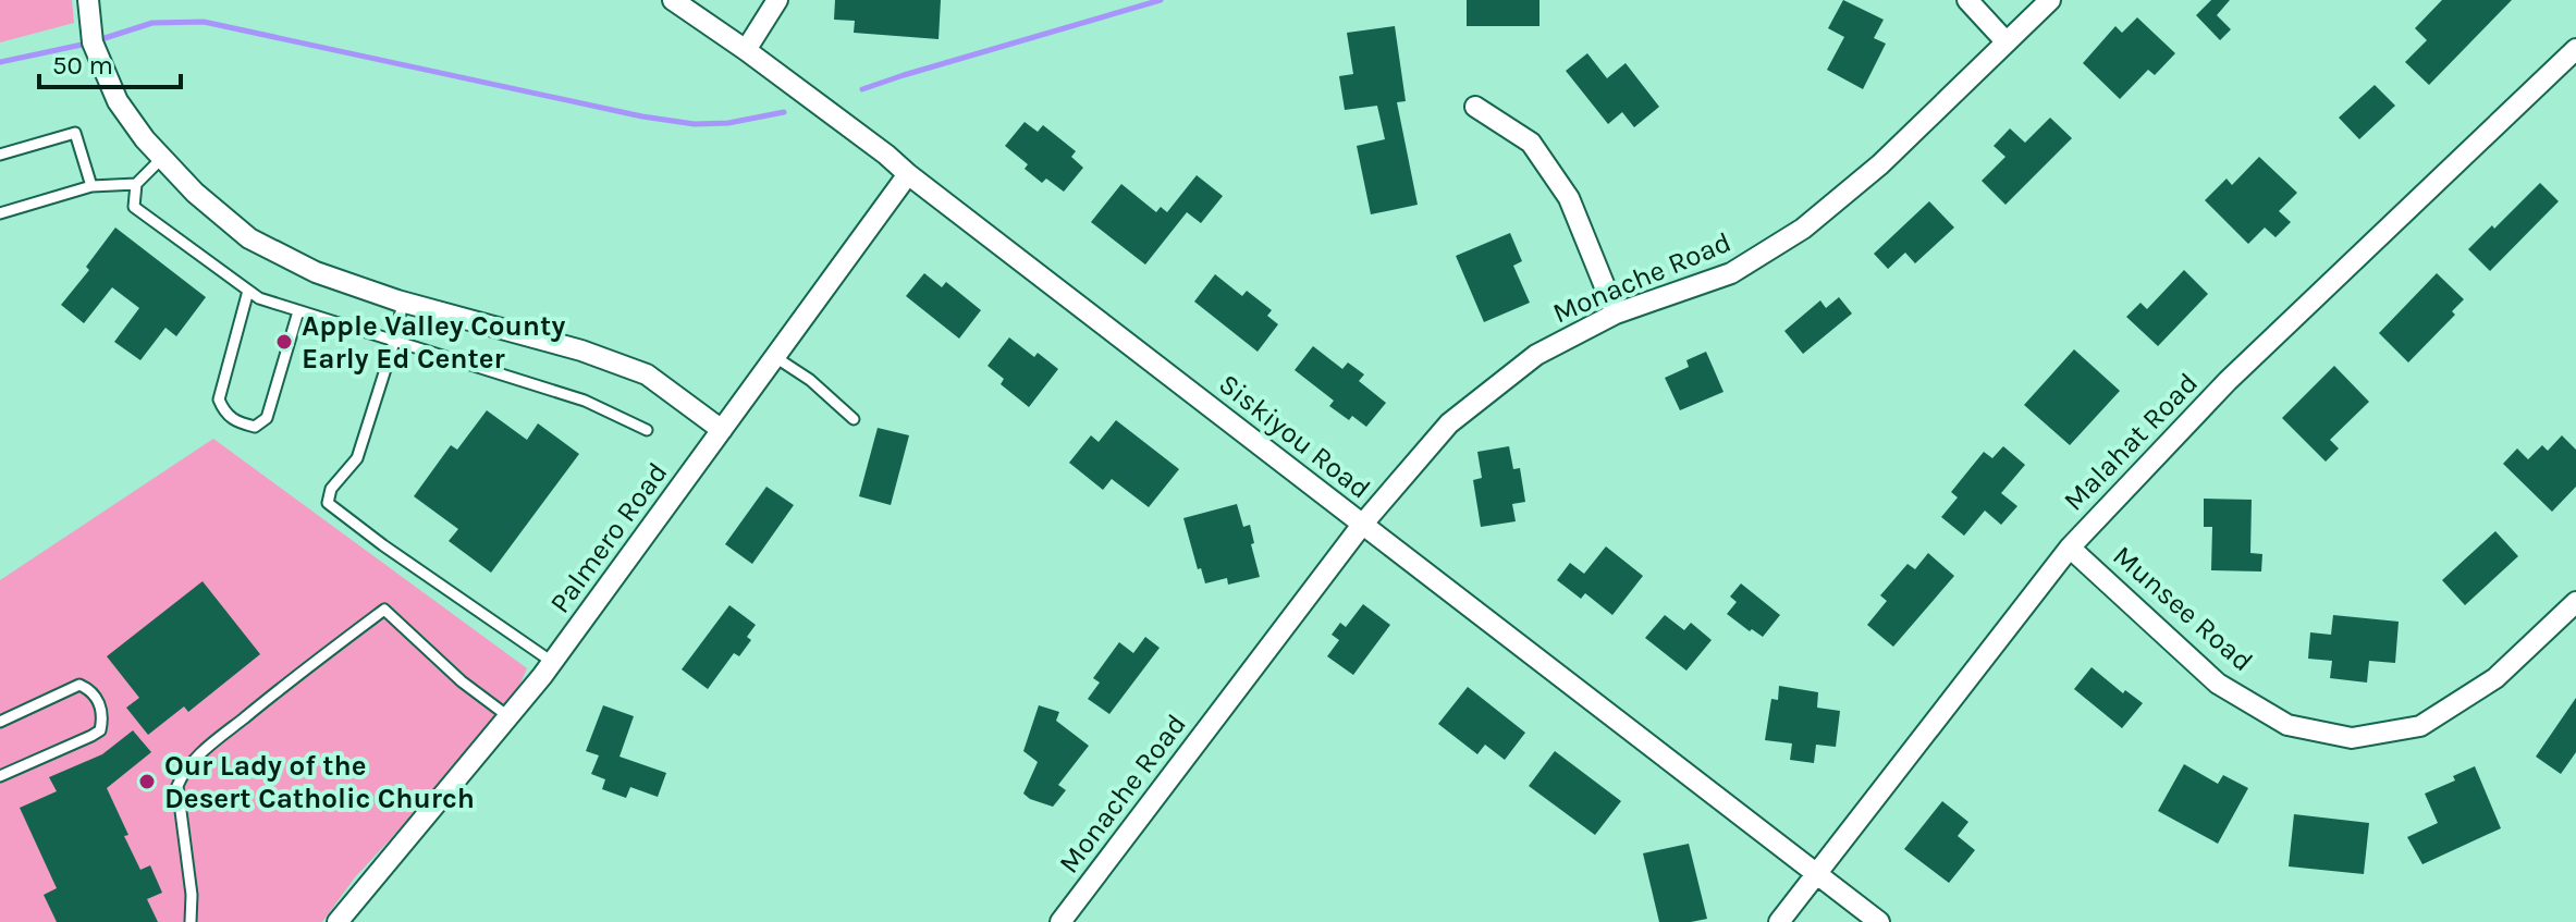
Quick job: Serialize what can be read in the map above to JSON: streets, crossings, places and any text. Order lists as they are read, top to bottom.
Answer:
{
  "streets": {
    "street": [
      "Monache Road",
      "Siskiyou Road",
      "Malahat Road",
      "Palmero Road",
      "Munsee Road"
    ]
  },
  "crossings": [
    ["Monache Road", "Siskiyou Road"],
    ["Siskiyou Road", "Malahat Road"],
    ["Siskiyou Road", "Palmero Road"],
    ["Malahat Road", "Munsee Road"]
  ],
  "places": ["Apple Valley County Early Ed Center", "Our Lady of the Desert Catholic Church"],
  "scale_bar": "50 m"
}
